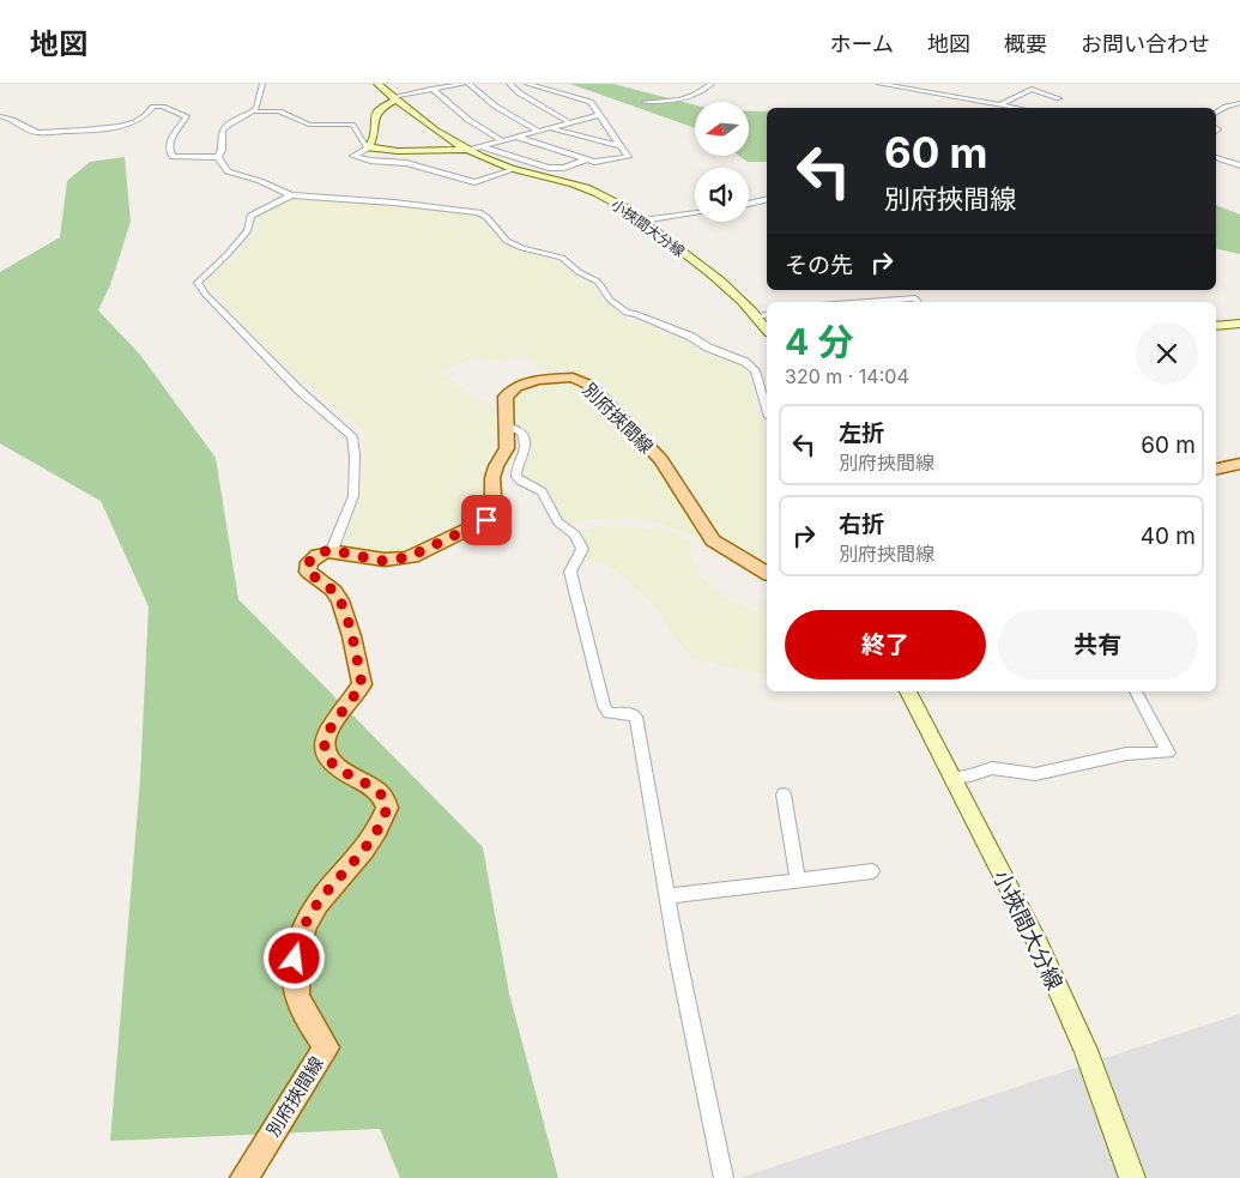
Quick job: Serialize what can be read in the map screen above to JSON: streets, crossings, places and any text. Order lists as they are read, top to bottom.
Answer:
{
  "streets": {
    "main road": ["小挾間大分線", "別府挾間線"]
  },
  "north": "left",
  "page": {
    "header": "地図",
    "nav": [
      "ホーム",
      "地図",
      "概要",
      "お問い合わせ"
    ],
    "turn": ["60 m", "別府挾間線"],
    "then": "その先",
    "heading": ["4 分", "320 m · 14:04"],
    "list": [
      {
        "name": "左折",
        "note": "別府挾間線",
        "value": "60 m"
      },
      {
        "name": "右折",
        "note": "別府挾間線",
        "value": "40 m"
      }
    ],
    "buttons": ["終了", "共有"]
  }
}
